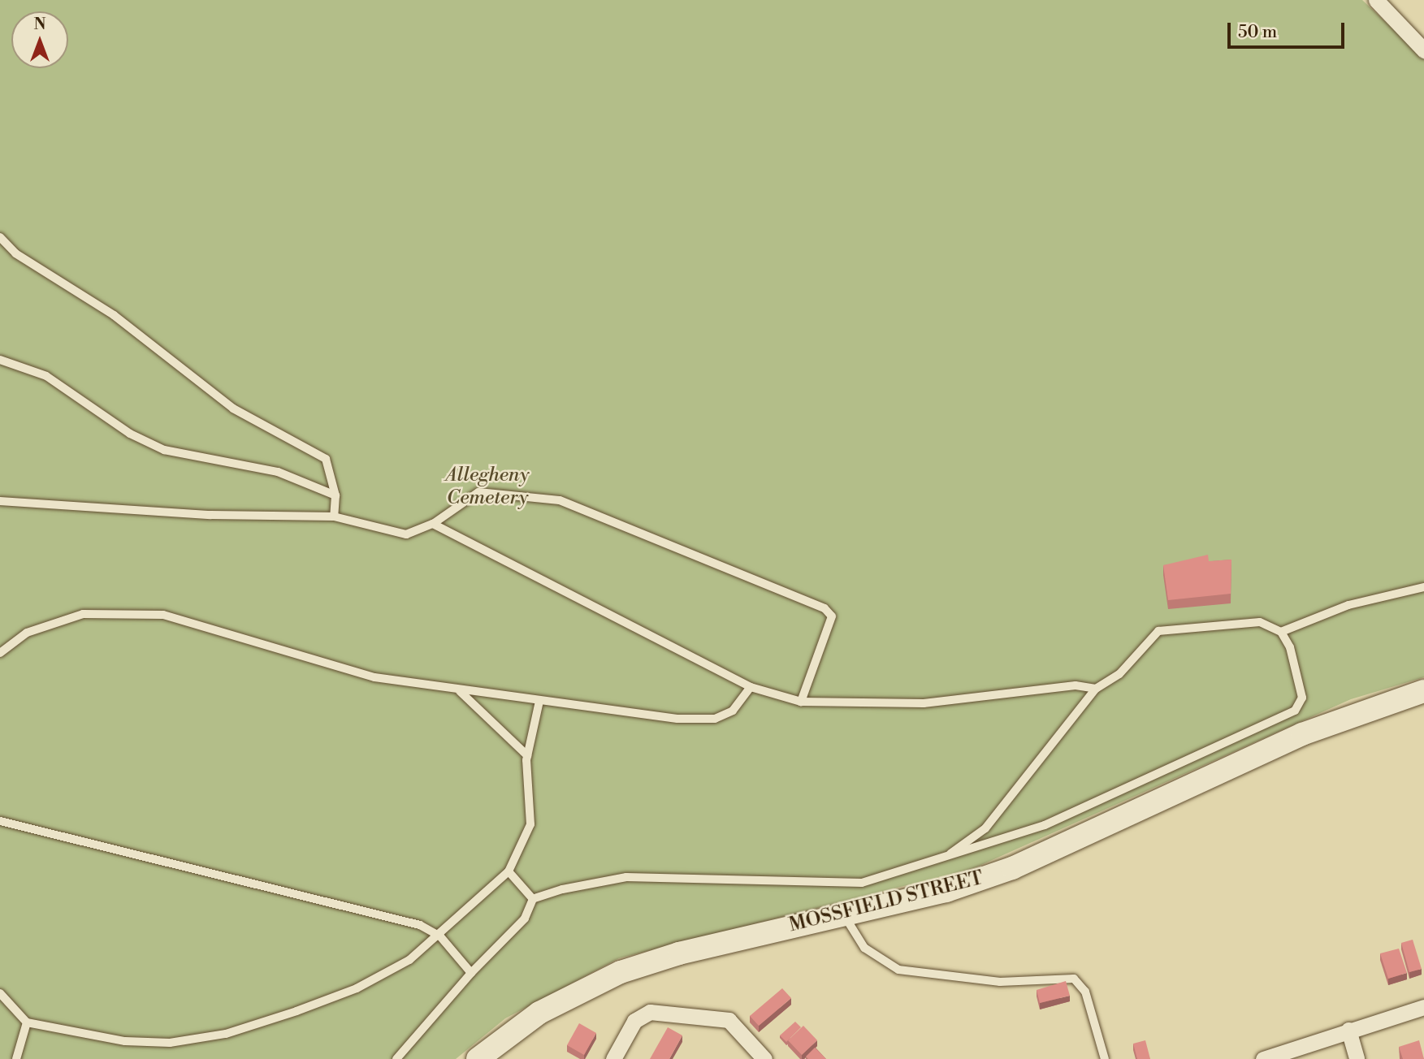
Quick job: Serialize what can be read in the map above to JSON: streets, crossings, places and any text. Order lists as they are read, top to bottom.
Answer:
{
  "streets": {
    "street": ["MOSSFIELD STREET"]
  },
  "parks": ["Allegheny Cemetery"],
  "scale_bar": "50 m",
  "north": "top"
}
